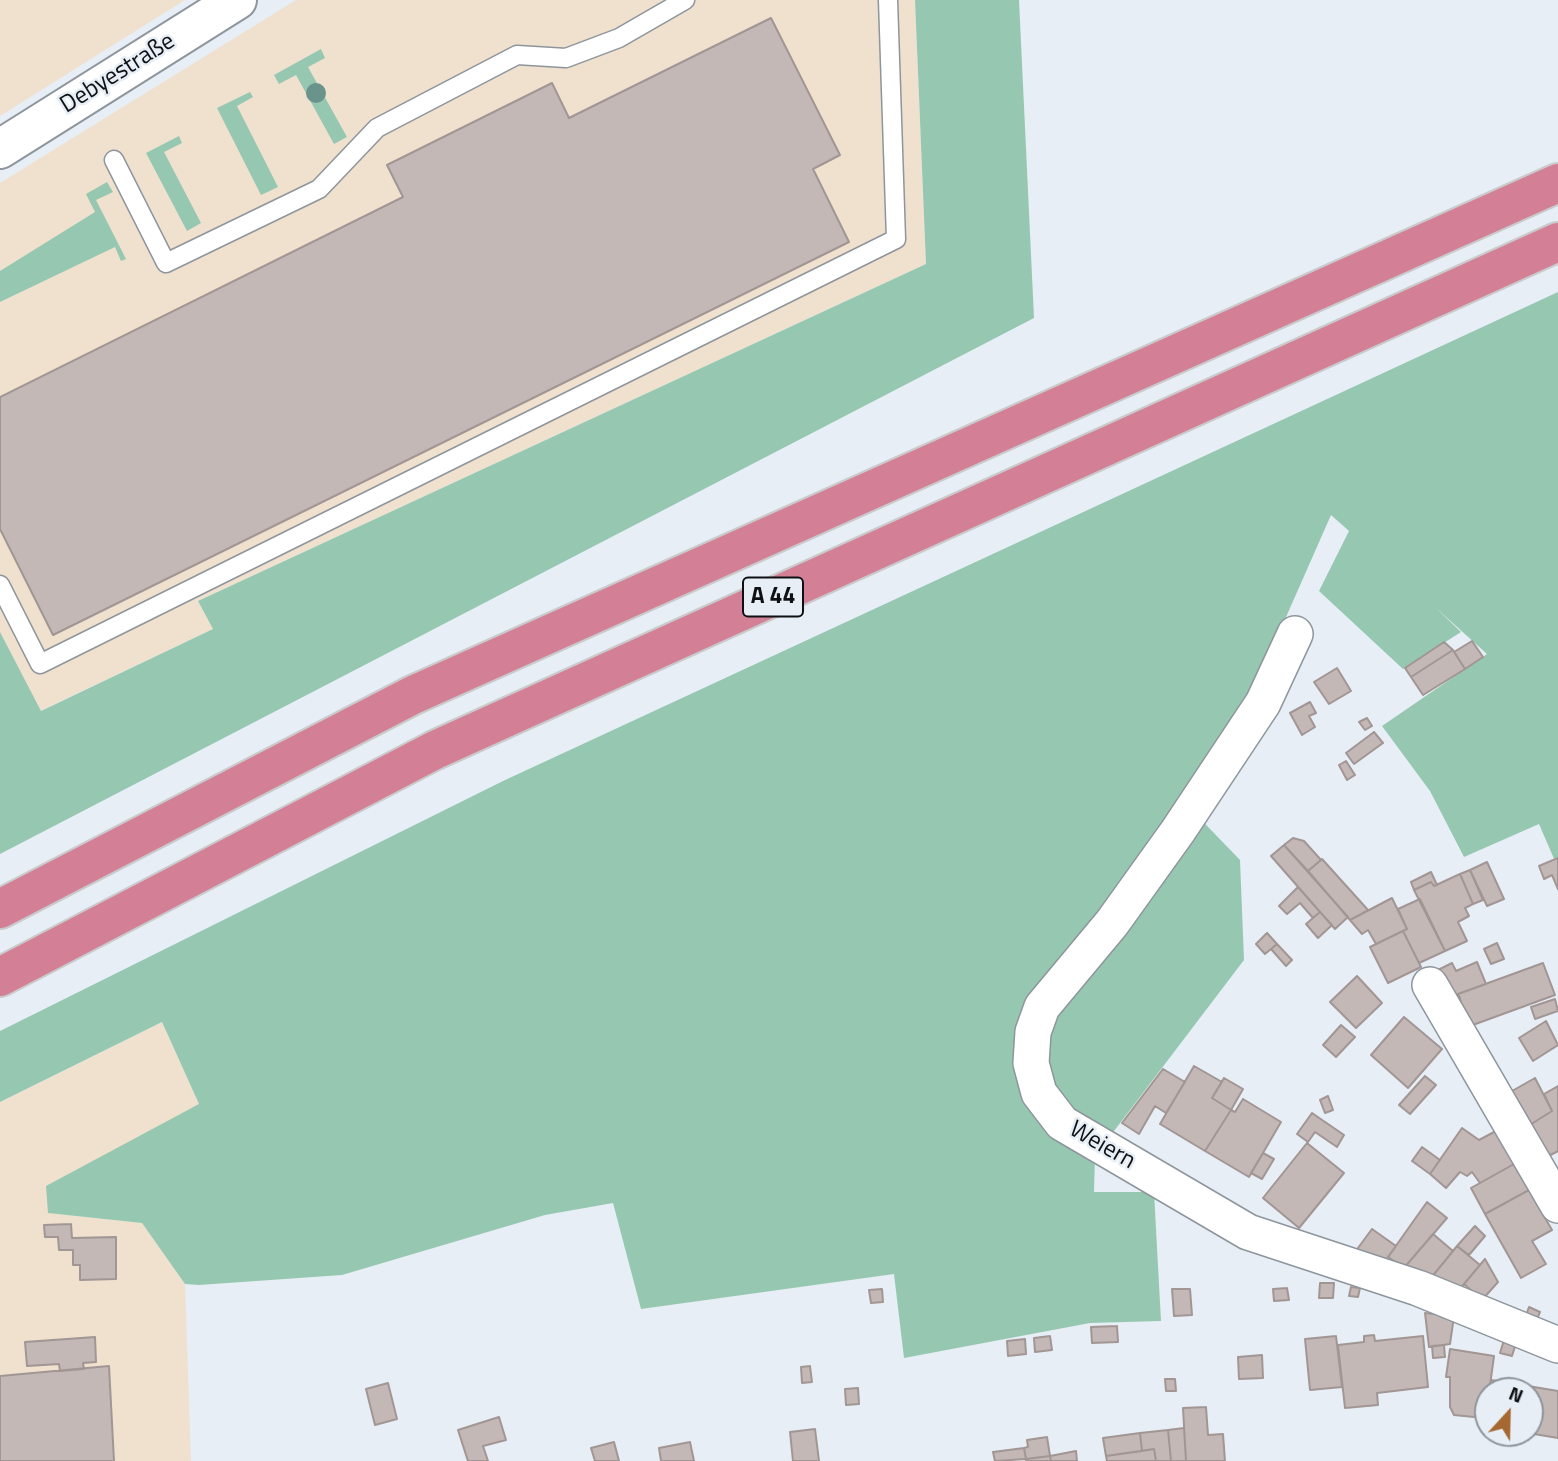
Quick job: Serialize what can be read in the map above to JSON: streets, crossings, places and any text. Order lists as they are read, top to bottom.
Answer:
{
  "streets": {
    "highway": ["A 44"],
    "main road": ["Debyestraße"],
    "street": ["Weiern"]
  },
  "north": "top"
}
